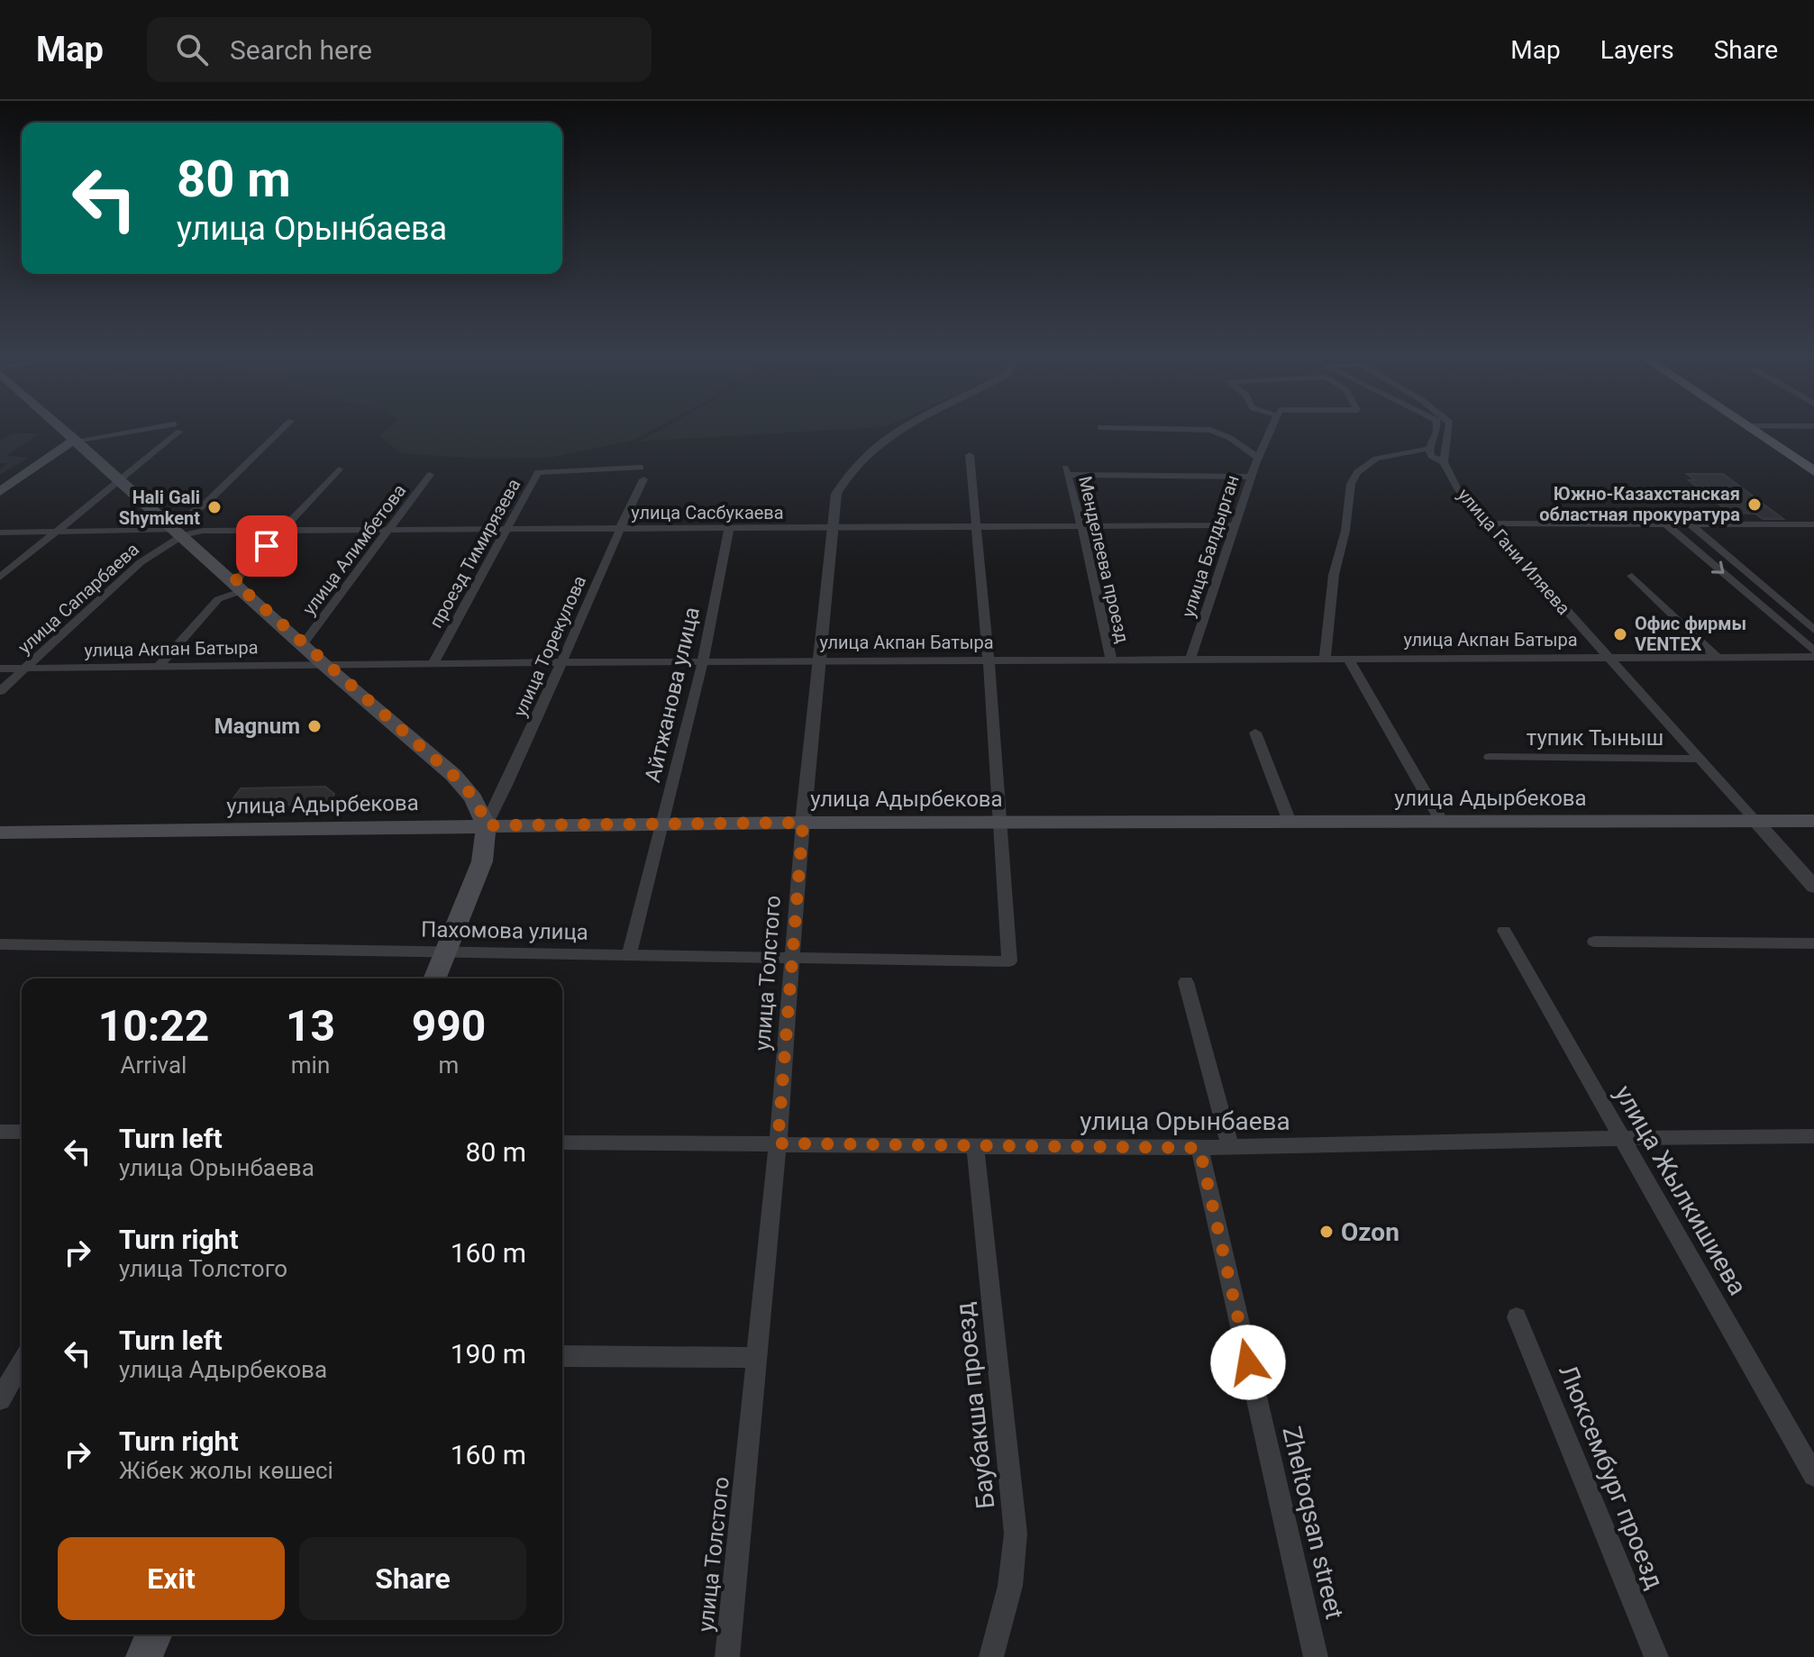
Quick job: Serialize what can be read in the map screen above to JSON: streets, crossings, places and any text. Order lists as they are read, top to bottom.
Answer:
{
  "streets": {
    "main road": ["улица Адырбекова"],
    "street": [
      "улица Сасбукаева",
      "улица Балдырган",
      "улица Алимбетова",
      "улица Гани Иляева",
      "проезд Тимирязева",
      "Менделеева проезд",
      "улица Сапарбаева",
      "улица Акпан Батыра",
      "улица Торекулова",
      "Айтжанова улица",
      "тупик Тыныш",
      "Пахомова улица",
      "улица Толстого",
      "улица Орынбаева",
      "улица Жылкишиева",
      "Баубакша проезд",
      "Люксембург проезд",
      "Zheltoqsan street"
    ]
  },
  "crossings": [
    ["улица Сасбукаева", "улица Балдырган"],
    ["улица Сасбукаева", "улица Алимбетова"],
    ["улица Сасбукаева", "проезд Тимирязева"],
    ["улица Сасбукаева", "Менделеева проезд"],
    ["улица Сасбукаева", "улица Сапарбаева"],
    ["улица Сасбукаева", "улица Торекулова"],
    ["улица Сасбукаева", "Айтжанова улица"],
    ["улица Сасбукаева", "улица Толстого"],
    ["улица Балдырган", "Менделеева проезд"],
    ["улица Балдырган", "улица Акпан Батыра"],
    ["улица Гани Иляева", "улица Акпан Батыра"],
    ["улица Гани Иляева", "тупик Тыныш"],
    ["улица Гани Иляева", "улица Адырбекова"],
    ["проезд Тимирязева", "улица Акпан Батыра"],
    ["проезд Тимирязева", "улица Торекулова"],
    ["Менделеева проезд", "улица Акпан Батыра"],
    ["улица Сапарбаева", "улица Акпан Батыра"],
    ["улица Акпан Батыра", "улица Торекулова"],
    ["улица Акпан Батыра", "Айтжанова улица"],
    ["улица Акпан Батыра", "улица Толстого"],
    ["улица Торекулова", "улица Адырбекова"],
    ["Айтжанова улица", "улица Адырбекова"],
    ["Айтжанова улица", "Пахомова улица"],
    ["улица Адырбекова", "Пахомова улица"],
    ["улица Адырбекова", "улица Толстого"],
    ["Пахомова улица", "улица Толстого"],
    ["улица Толстого", "улица Орынбаева"],
    ["улица Орынбаева", "улица Жылкишиева"],
    ["улица Орынбаева", "Баубакша проезд"],
    ["улица Орынбаева", "Zheltoqsan street"]
  ],
  "places": [
    "Южно-Казахстанская областная прокуратура",
    "Hali Gali Shymkent",
    "Офис фирмы VENTEX",
    "Magnum",
    "Ozon"
  ],
  "page": {
    "header": "Map",
    "search": "Search here",
    "nav": ["Map", "Layers", "Share"],
    "turn": ["80 m", "улица Орынбаева"],
    "eta": [
      "10:22",
      "Arrival",
      "13",
      "min",
      "990",
      "m"
    ],
    "list": [
      {
        "name": "Turn left",
        "note": "улица Орынбаева",
        "value": "80 m"
      },
      {
        "name": "Turn right",
        "note": "улица Толстого",
        "value": "160 m"
      },
      {
        "name": "Turn left",
        "note": "улица Адырбекова",
        "value": "190 m"
      },
      {
        "name": "Turn right",
        "note": "Жібек жолы көшесі",
        "value": "160 m"
      }
    ],
    "buttons": ["Exit", "Share"]
  }
}
